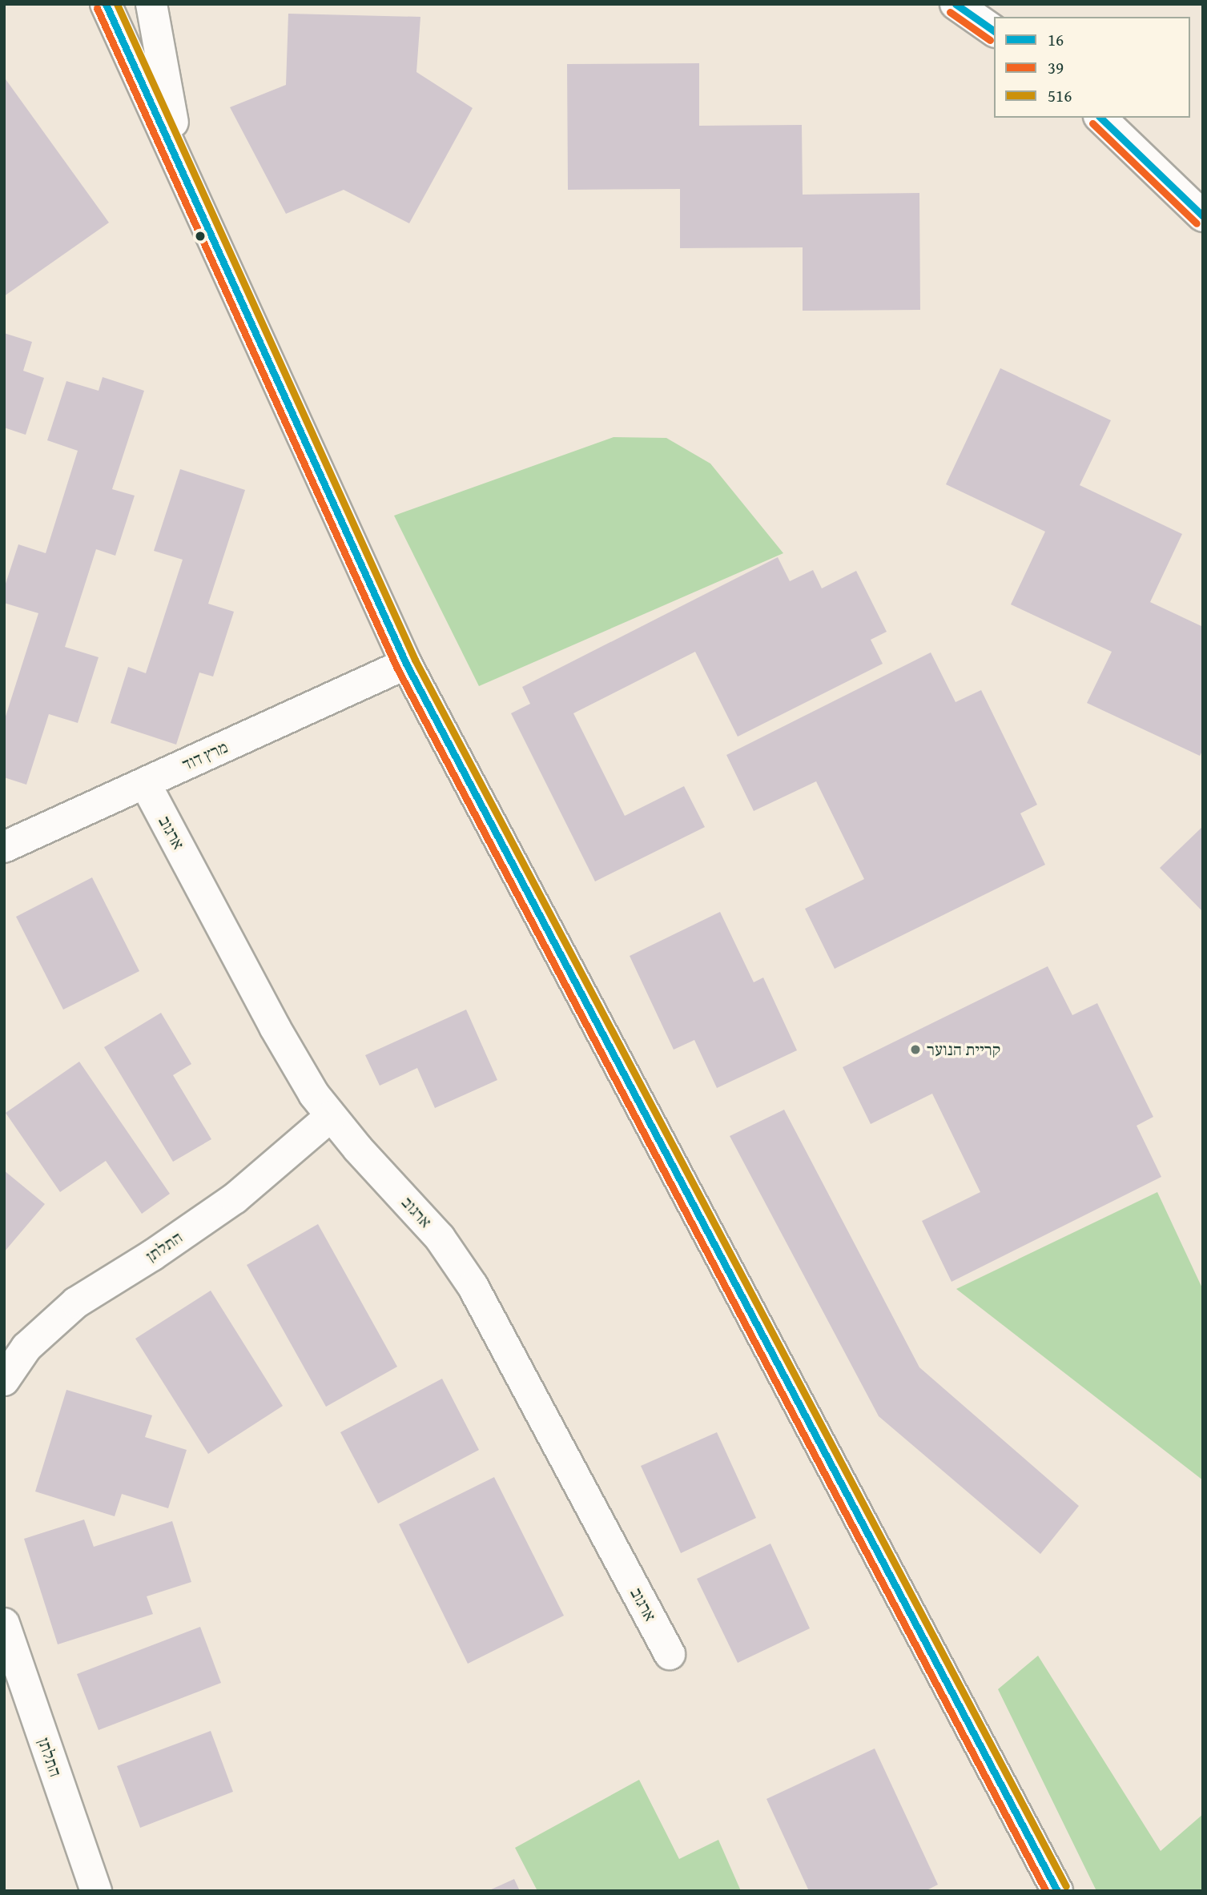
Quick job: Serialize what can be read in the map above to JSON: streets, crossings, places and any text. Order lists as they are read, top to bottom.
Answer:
{
  "streets": {
    "street": ["מרץ דוד", "ארגוב", "התלתן"]
  },
  "crossings": [
    ["מרץ דוד", "ארגוב"],
    ["ארגוב", "התלתן"]
  ],
  "places": ["קריית הנוער"],
  "lines": ["transit line 16", "transit line 516", "transit line 39"],
  "legend": ["16", "39", "516"]
}
